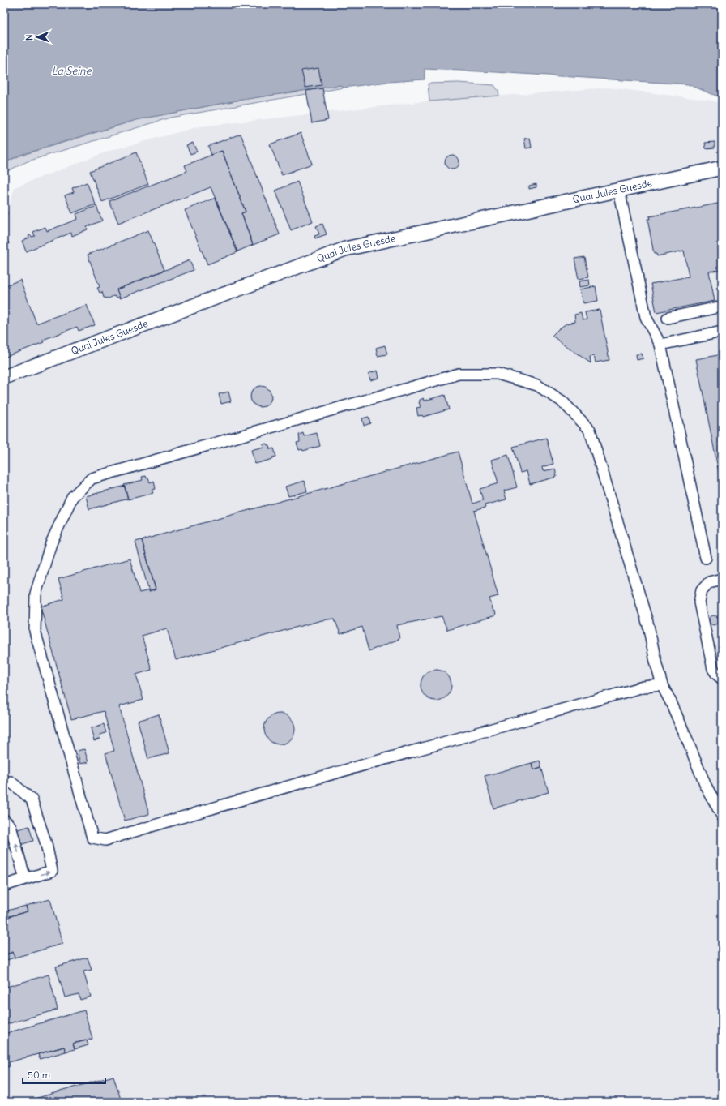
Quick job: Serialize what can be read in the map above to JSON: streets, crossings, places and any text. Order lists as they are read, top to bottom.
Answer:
{
  "streets": {
    "main road": ["Quai Jules Guesde"]
  },
  "water": ["La Seine"],
  "scale_bar": "50 m",
  "north": "left"
}
